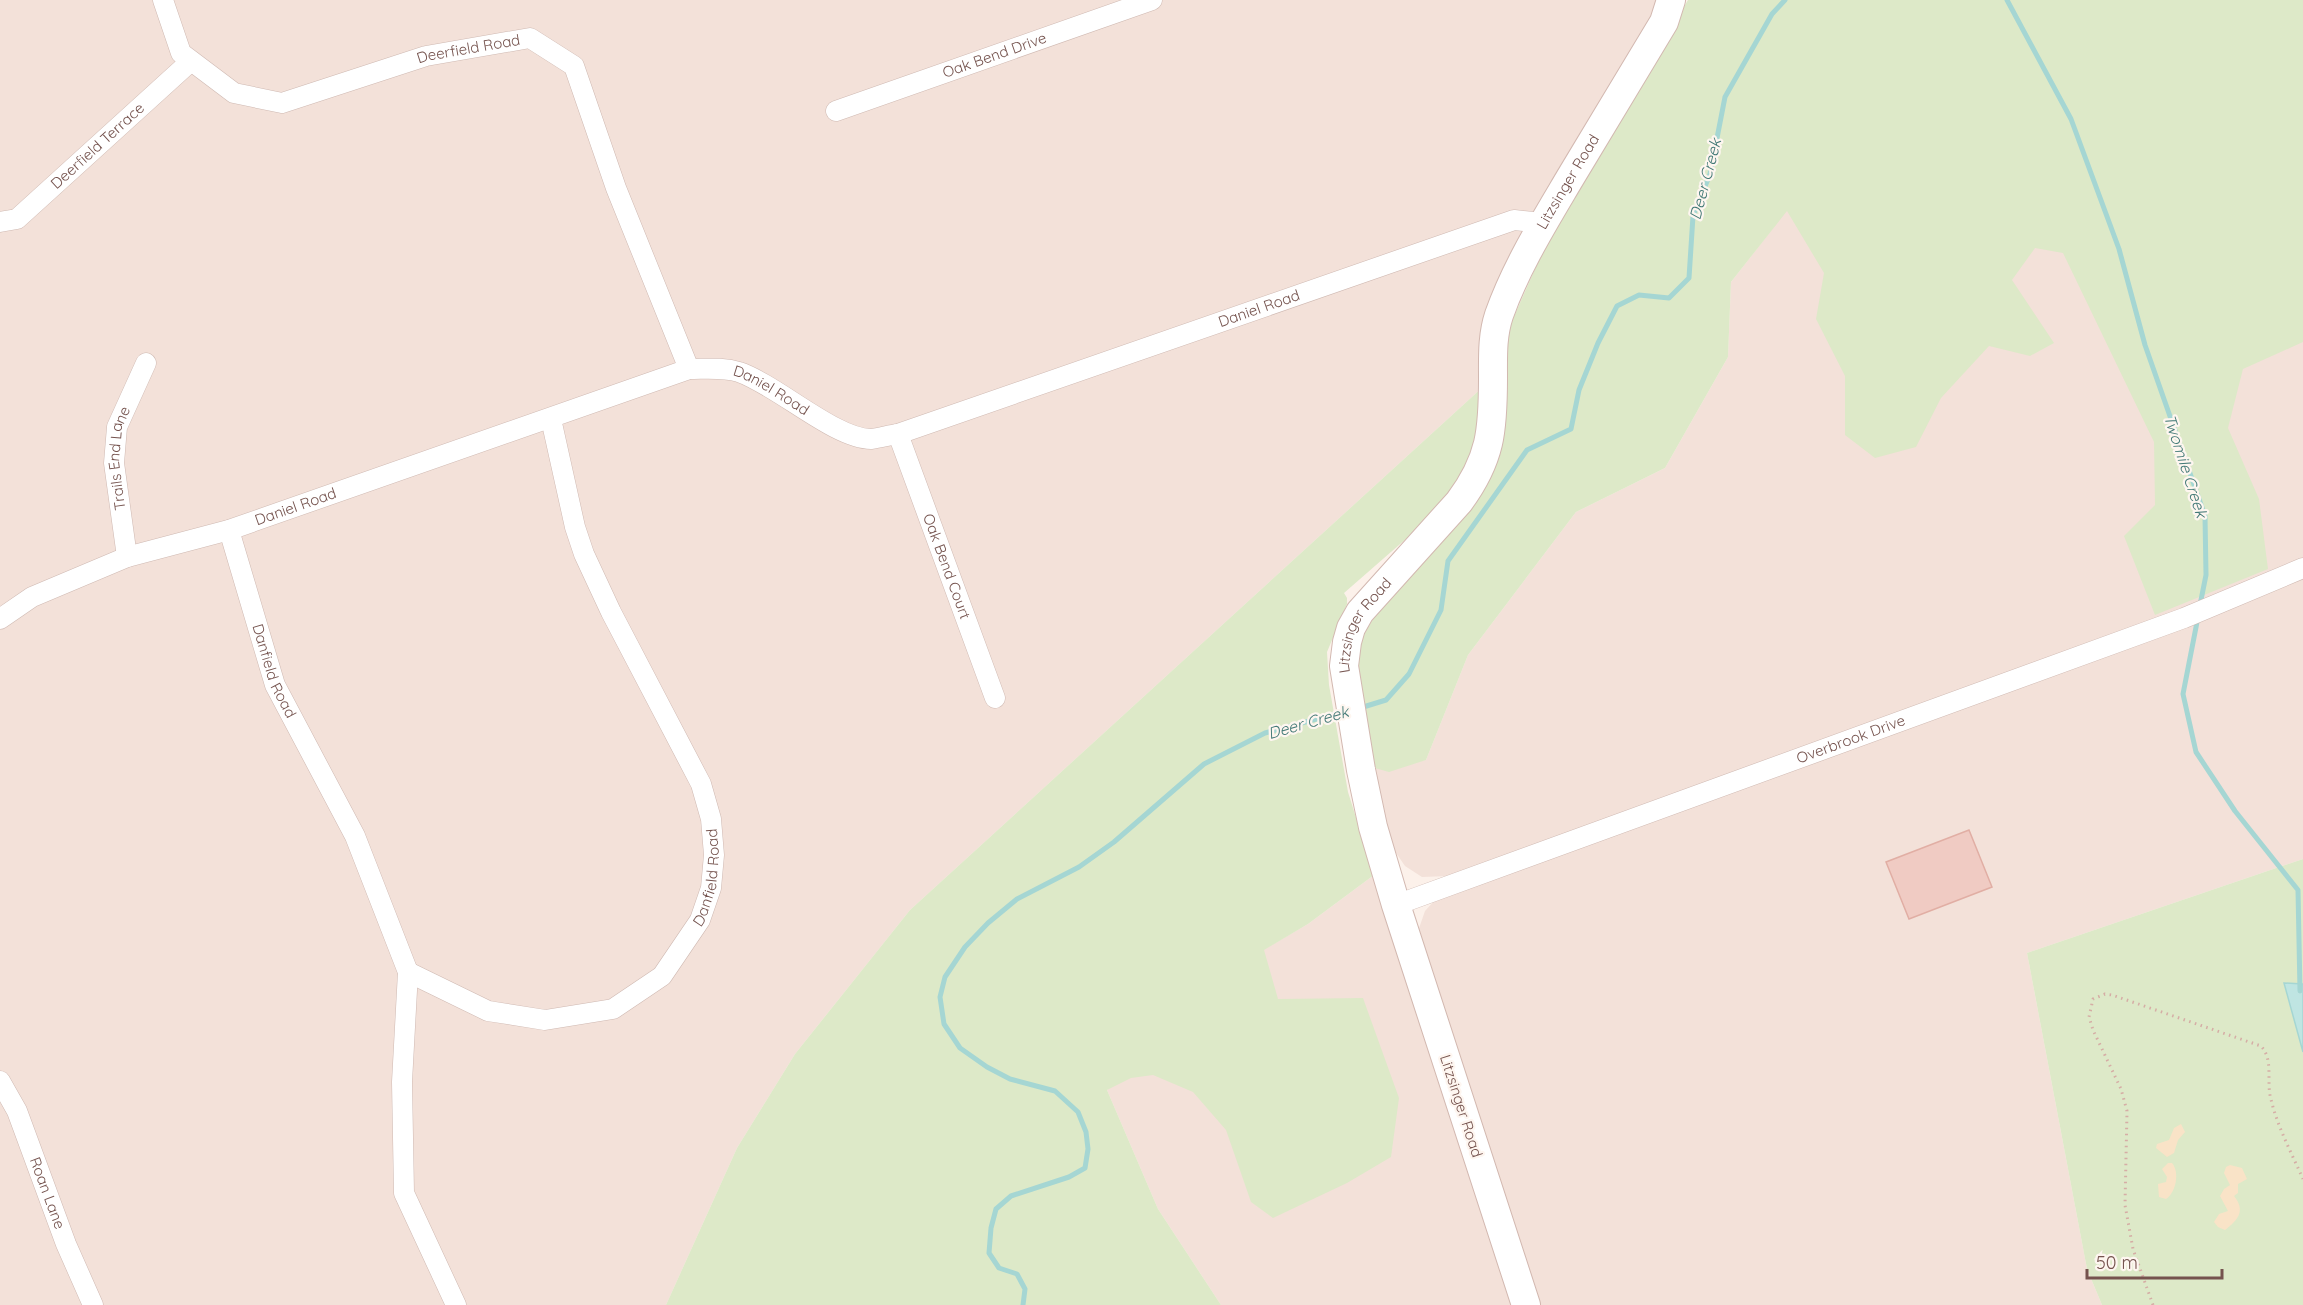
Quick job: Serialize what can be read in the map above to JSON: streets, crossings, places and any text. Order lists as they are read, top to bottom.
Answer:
{
  "streets": {
    "street": [
      "Deerfield Road",
      "Oak Bend Drive",
      "Deerfield Terrace",
      "Litzsinger Road",
      "Daniel Road",
      "Trails End Lane",
      "Oak Bend Court",
      "Danfield Road",
      "Overbrook Drive",
      "Roan Lane"
    ]
  },
  "crossings": [
    ["Deerfield Road", "Deerfield Terrace"],
    ["Deerfield Road", "Daniel Road"],
    ["Litzsinger Road", "Daniel Road"],
    ["Litzsinger Road", "Overbrook Drive"],
    ["Daniel Road", "Trails End Lane"],
    ["Daniel Road", "Oak Bend Court"],
    ["Daniel Road", "Danfield Road"]
  ],
  "water": ["Deer Creek", "Twomile Creek"],
  "scale_bar": "50 m"
}
